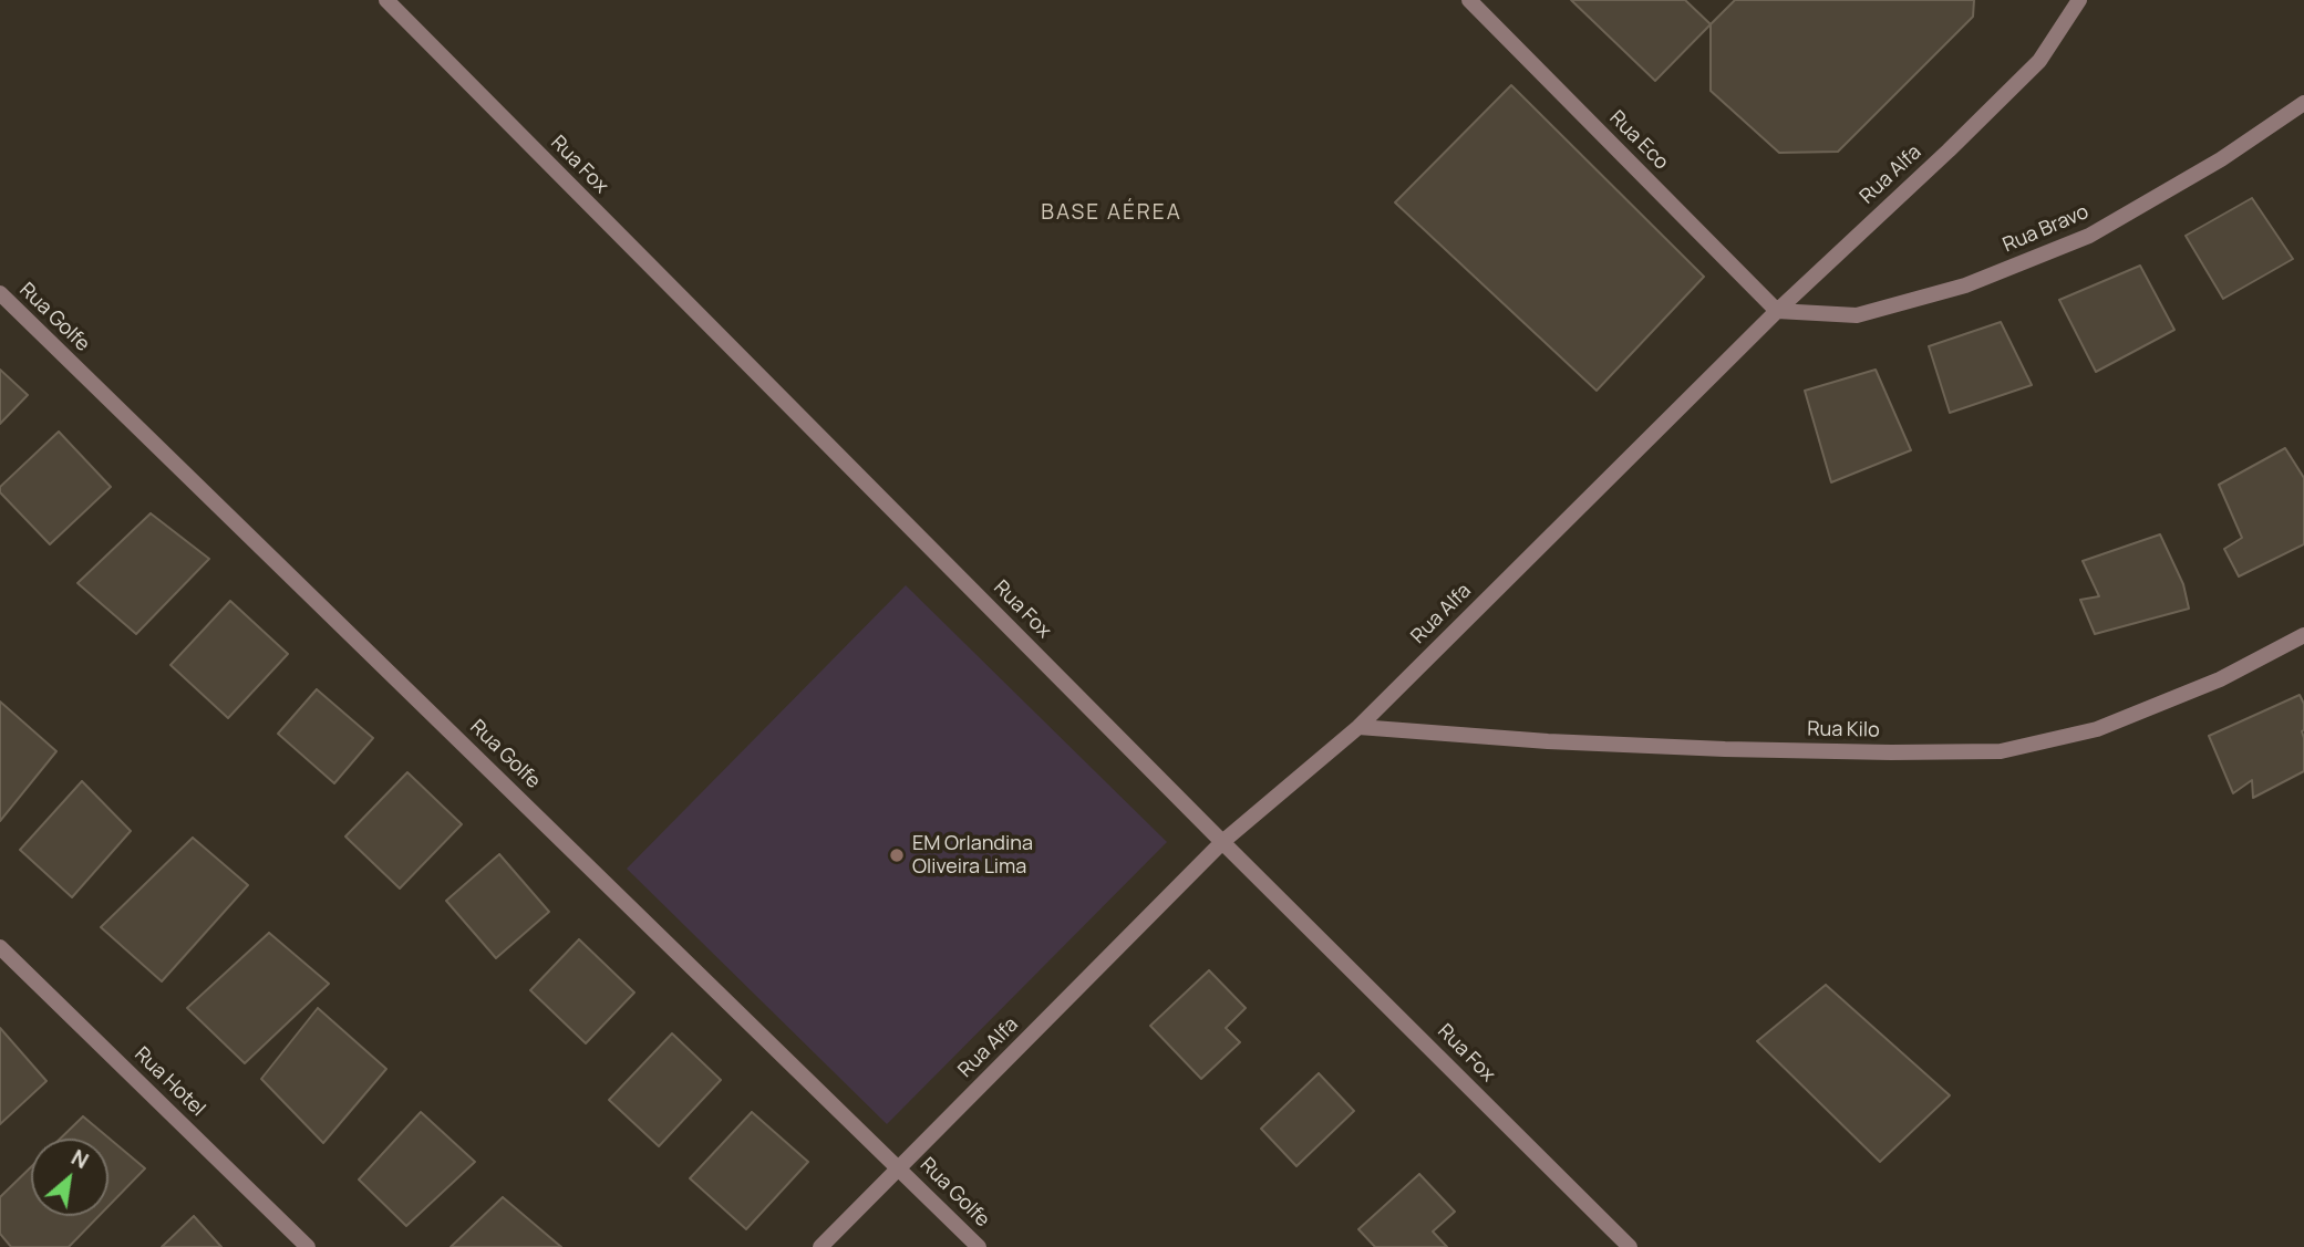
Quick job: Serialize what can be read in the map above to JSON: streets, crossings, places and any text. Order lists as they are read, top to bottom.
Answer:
{
  "streets": {
    "street": [
      "Rua Eco",
      "Rua Fox",
      "Rua Alfa",
      "Rua Bravo",
      "Rua Golfe",
      "Rua Kilo",
      "Rua Hotel"
    ]
  },
  "crossings": [
    ["Rua Eco", "Rua Alfa"],
    ["Rua Eco", "Rua Bravo"],
    ["Rua Fox", "Rua Alfa"],
    ["Rua Alfa", "Rua Bravo"],
    ["Rua Alfa", "Rua Golfe"],
    ["Rua Alfa", "Rua Kilo"]
  ],
  "districts": ["BASE AÉREA"],
  "places": ["EM Orlandina Oliveira Lima"],
  "north": "top right"
}
